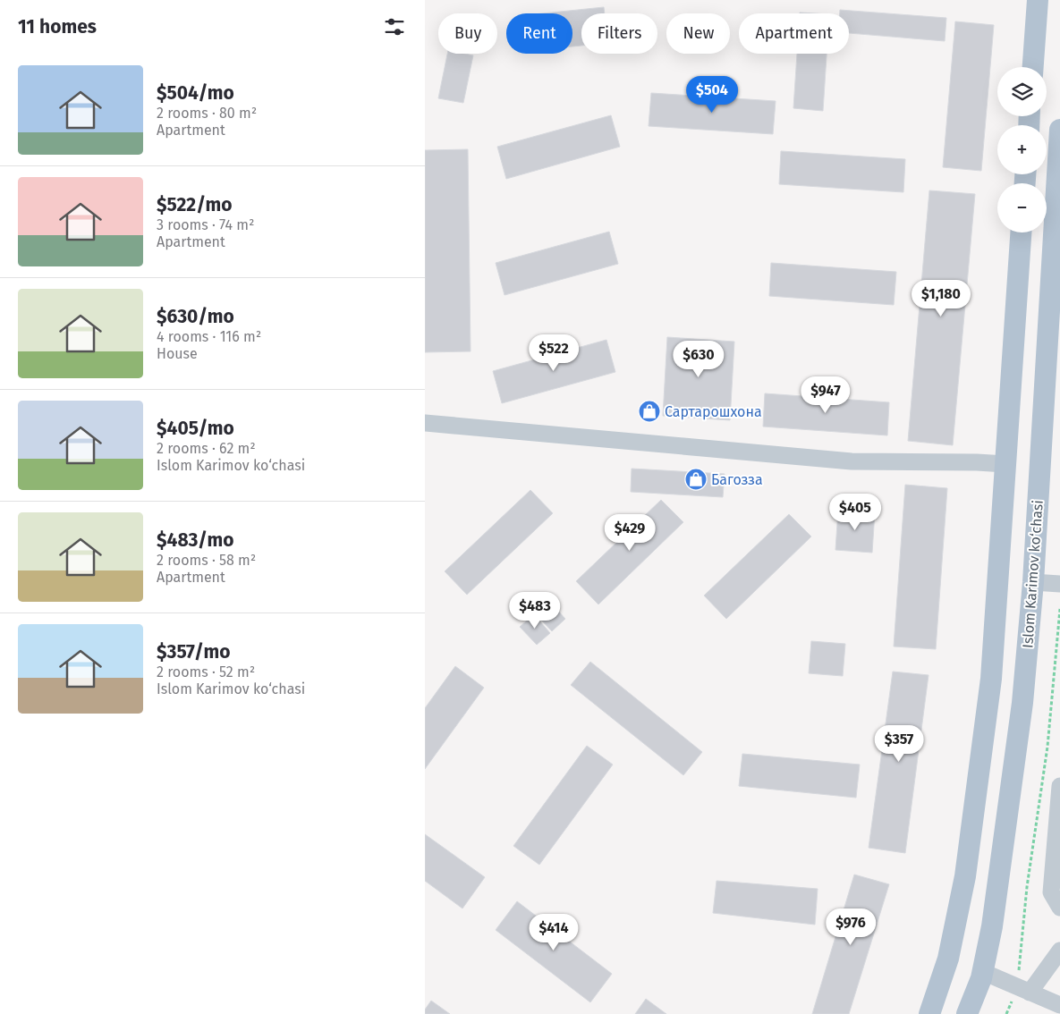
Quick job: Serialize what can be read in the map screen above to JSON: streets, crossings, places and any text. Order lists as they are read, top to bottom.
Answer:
{
  "streets": {
    "main road": ["Islom Karimov ko‘chasi"]
  },
  "places": {
    "shop": ["Сартарошхона", "Багозза"]
  },
  "page": {
    "heading": "11 homes",
    "chip": [
      "Buy",
      "Rent",
      "Filters",
      "New",
      "Apartment"
    ],
    "list": [
      {
        "name": "$504/mo",
        "note": "2 rooms · 80 m² · Apartment"
      },
      {
        "name": "$522/mo",
        "note": "3 rooms · 74 m² · Apartment"
      },
      {
        "name": "$630/mo",
        "note": "4 rooms · 116 m² · House"
      },
      {
        "name": "$405/mo",
        "note": "2 rooms · 62 m² · Islom Karimov ko‘chasi"
      },
      {
        "name": "$483/mo",
        "note": "2 rooms · 58 m² · Apartment"
      },
      {
        "name": "$357/mo",
        "note": "2 rooms · 52 m² · Islom Karimov ko‘chasi"
      }
    ],
    "map_buttons": ["+", "−"],
    "price": [
      "$504",
      "$1,180",
      "$522",
      "$630",
      "$947",
      "$405",
      "$429",
      "$483",
      "$357",
      "$976",
      "$414"
    ]
  }
}
